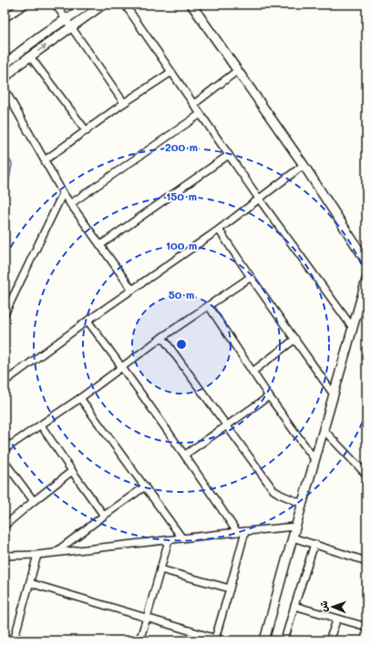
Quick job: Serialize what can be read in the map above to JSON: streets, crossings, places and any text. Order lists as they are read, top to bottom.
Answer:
{
  "north": "left",
  "rings": [
    "200 m",
    "150 m",
    "100 m",
    "50 m"
  ]
}
